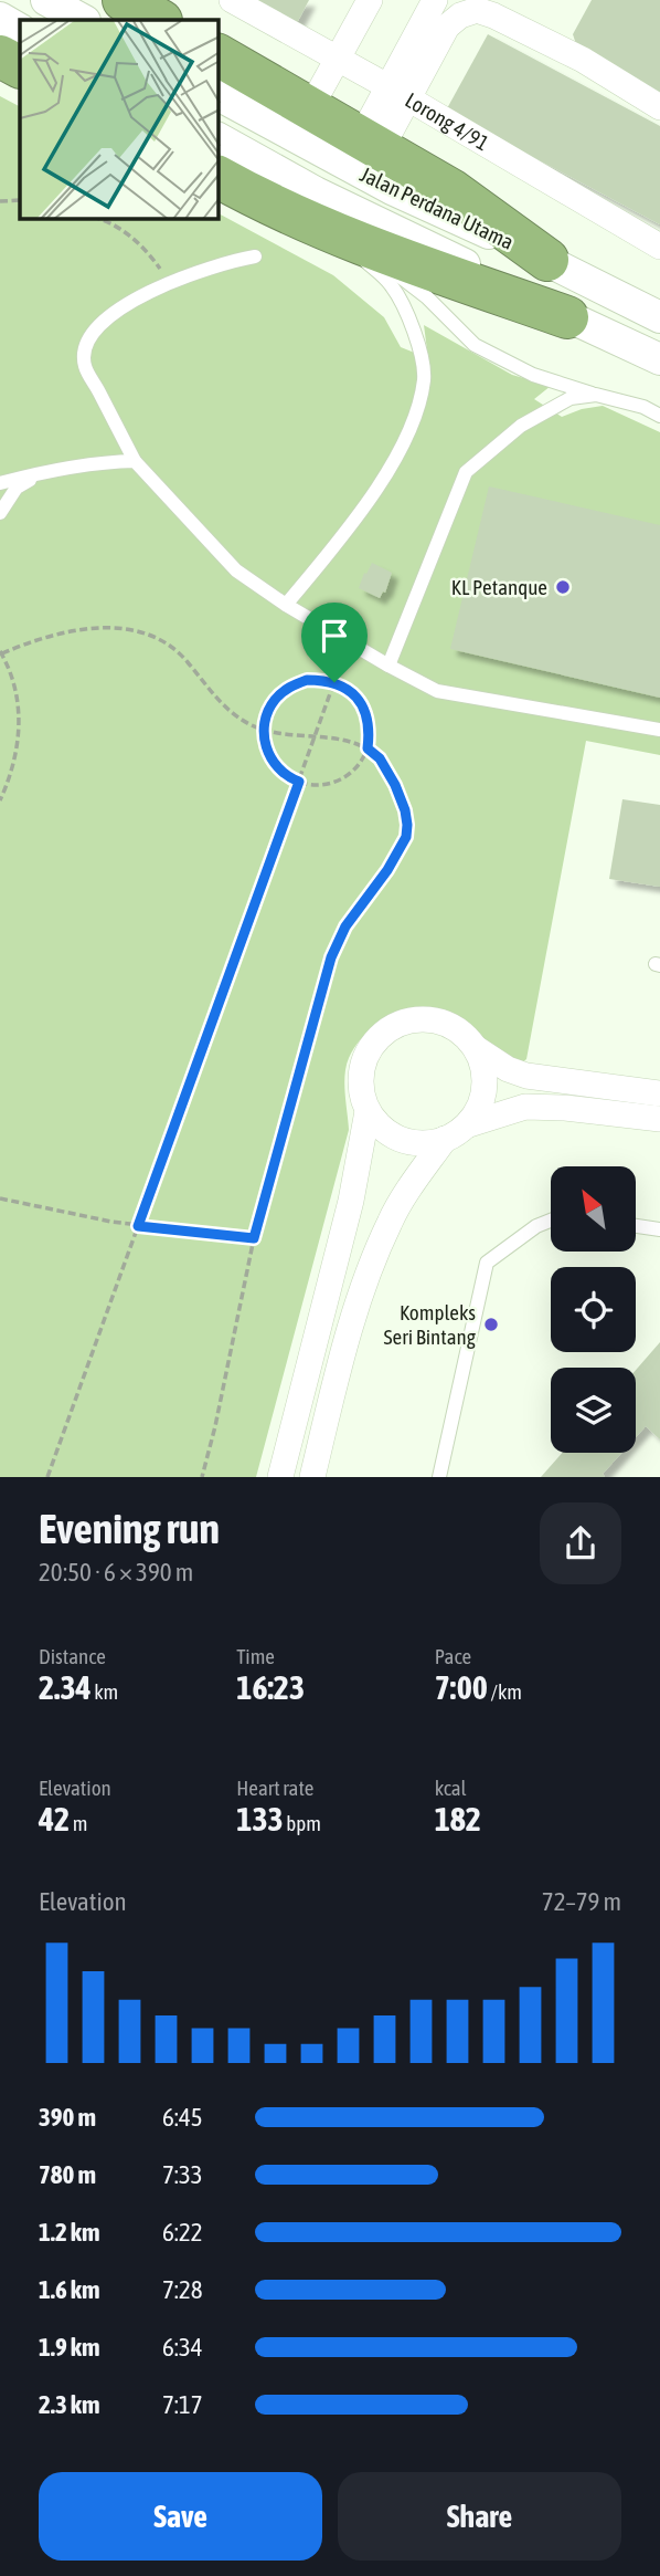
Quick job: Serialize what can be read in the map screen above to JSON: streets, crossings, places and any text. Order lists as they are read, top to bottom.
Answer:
{
  "streets": {
    "street": ["Lorong 4/91", "Jalan Perdana Utama"]
  },
  "places": ["KL Petanque", "Kompleks Seri Bintang"],
  "north": "top left",
  "page": {
    "heading": ["Evening run", "20:50 · 6 × 390 m"],
    "stats": [
      ["Distance", "2.34 km"],
      ["Time", "16:23"],
      ["Pace", "7:00 /km"],
      ["Elevation", "42 m"],
      ["Heart rate", "133 bpm"],
      ["kcal", "182"]
    ],
    "chart": ["Elevation", "72–79 m"],
    "list": [
      {
        "name": "390 m",
        "note": "6:45"
      },
      {
        "name": "780 m",
        "note": "7:33"
      },
      {
        "name": "1.2 km",
        "note": "6:22"
      },
      {
        "name": "1.6 km",
        "note": "7:28"
      },
      {
        "name": "1.9 km",
        "note": "6:34"
      },
      {
        "name": "2.3 km",
        "note": "7:17"
      }
    ],
    "buttons": ["Save", "Share"]
  }
}
